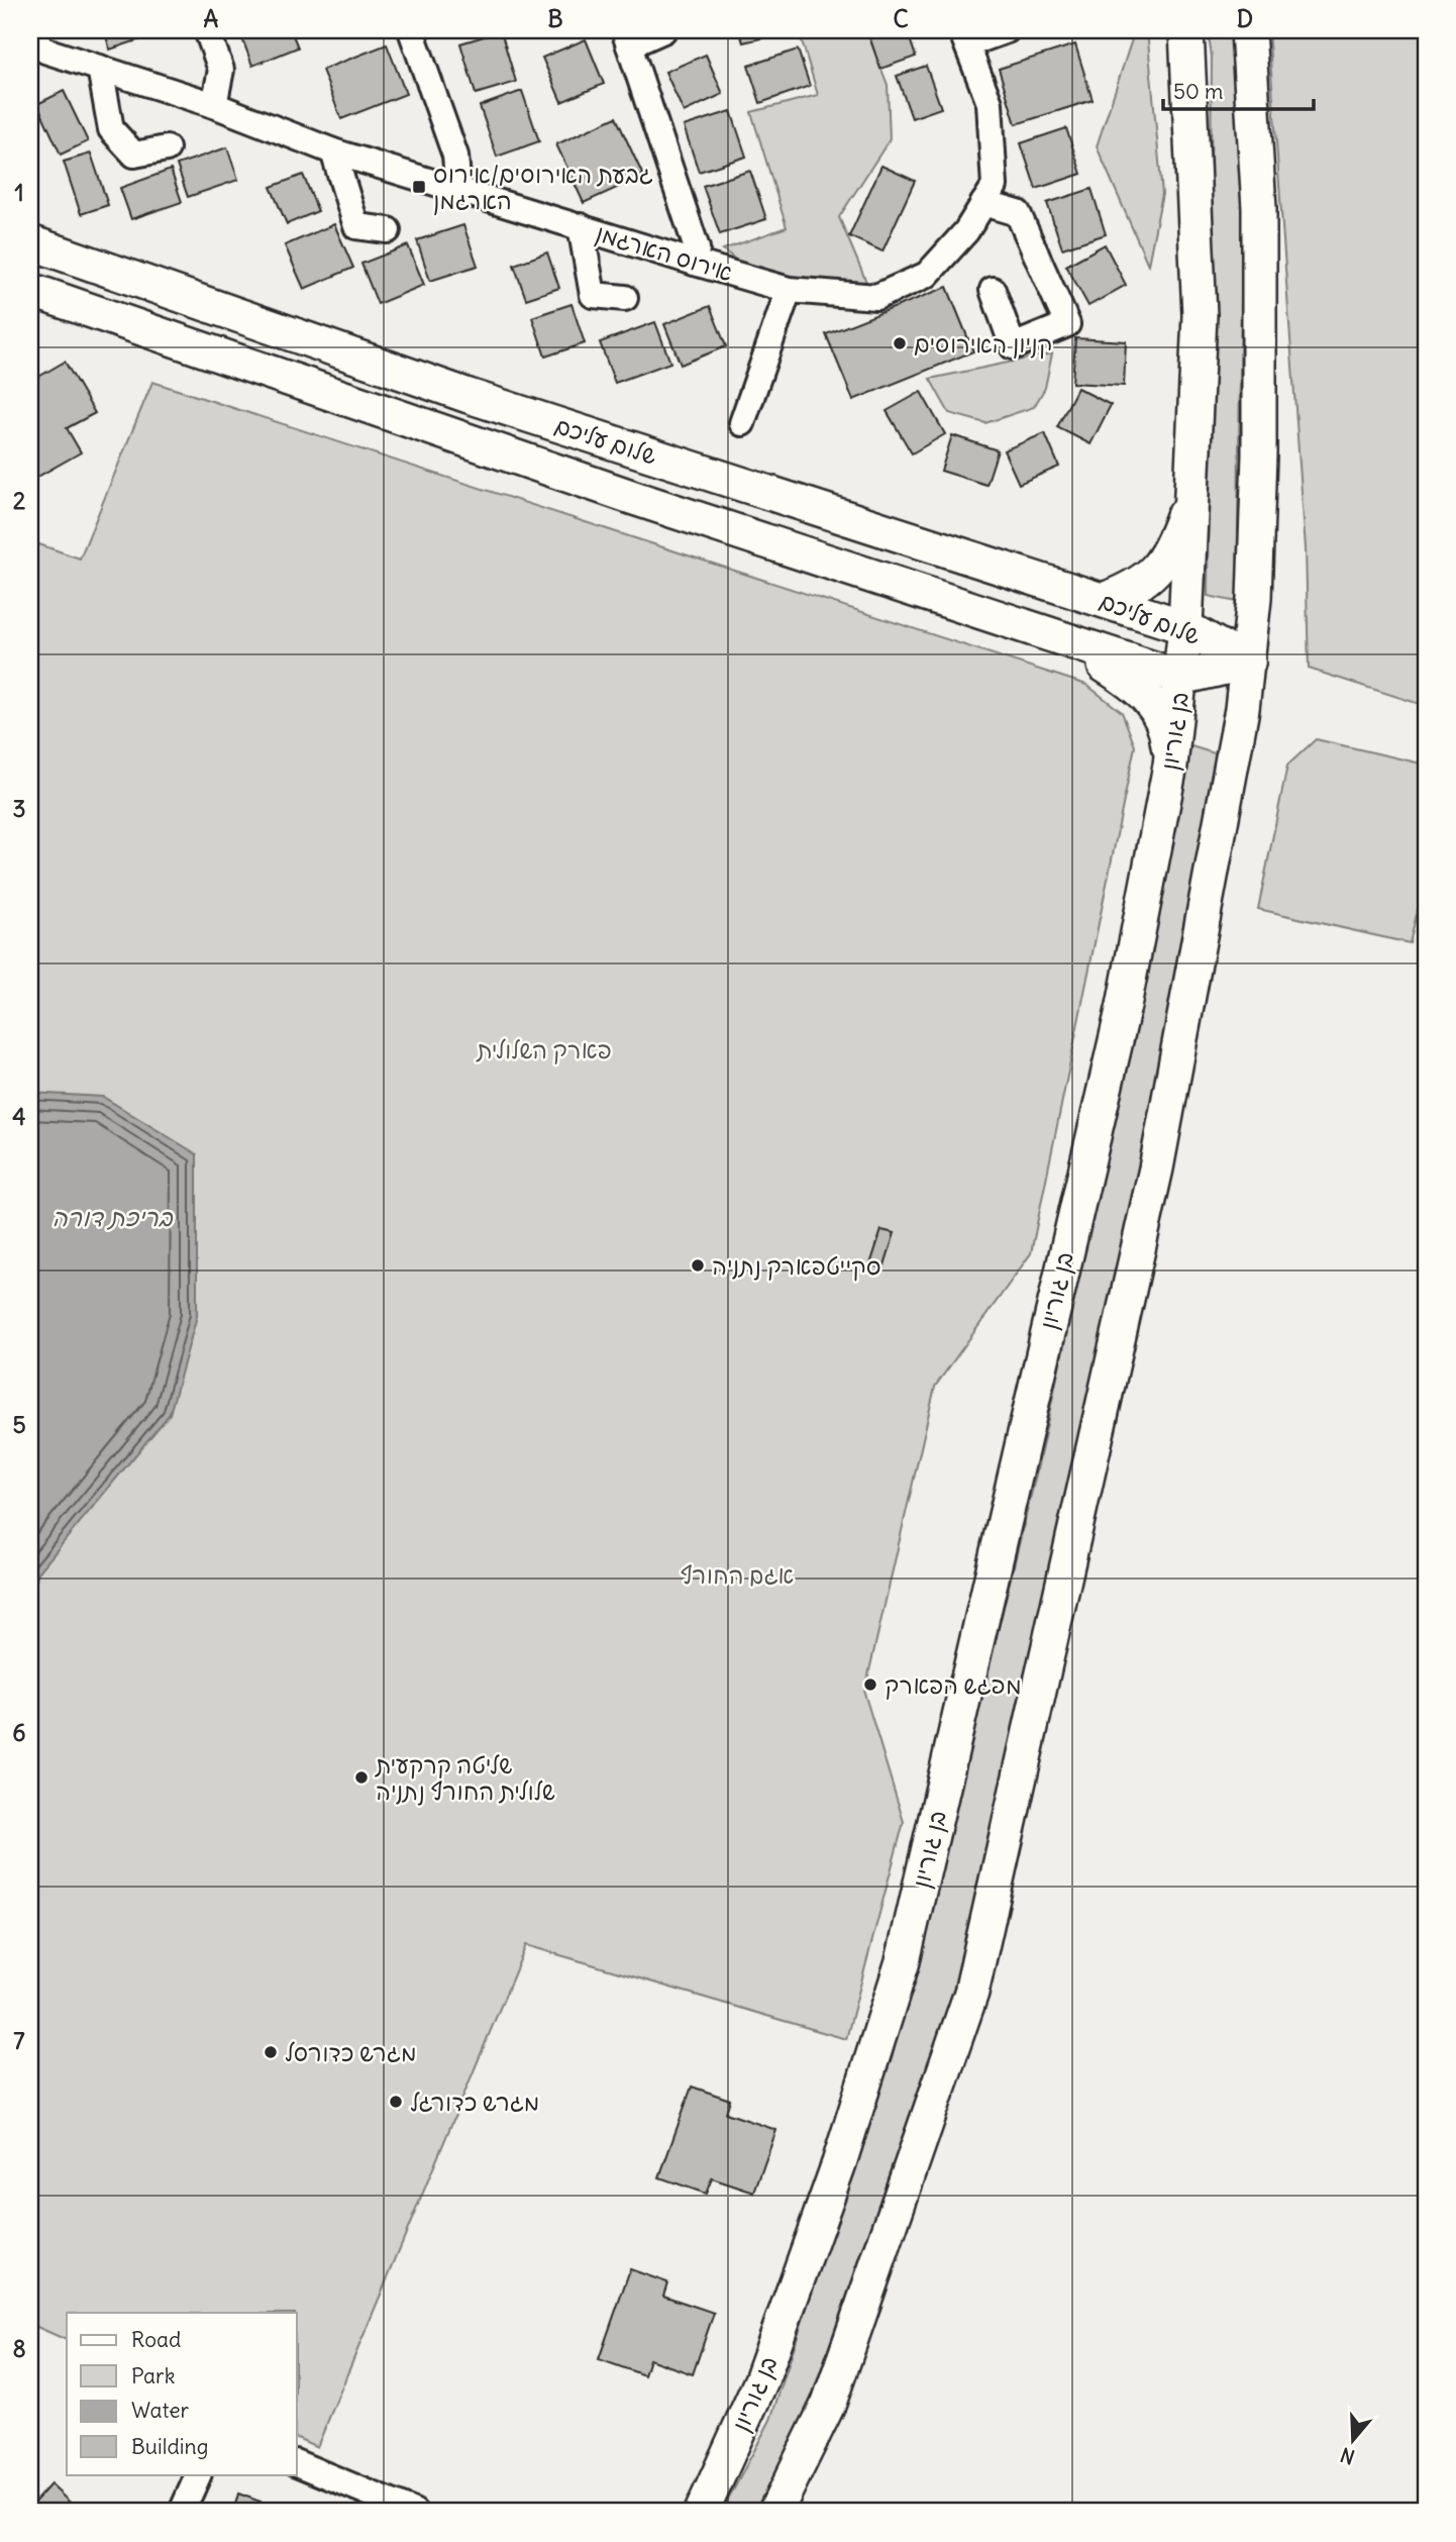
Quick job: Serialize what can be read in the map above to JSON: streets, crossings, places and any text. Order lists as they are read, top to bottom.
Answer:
{
  "streets": {
    "main road": ["שלום עליכם", "בן גוריון"],
    "street": ["אירוס הארגמן"]
  },
  "crossings": [
    ["שלום עליכם", "בן גוריון"]
  ],
  "water": ["בריכת דורה"],
  "parks": ["פארק השלולית", "אגם החורף"],
  "places": {
    "transit": ["גבעת האירוסים/אירוס הארגמן"],
    "other": [
      "קניון האירוסים",
      "סקייטפארק נתניה",
      "מפגש הפארק",
      "שליטה קרקעית שלולית החורף נתניה",
      "מגרש כדורסל",
      "מגרש כדורגל"
    ]
  },
  "legend": [
    "Road",
    "Park",
    "Water",
    "Building"
  ],
  "scale_bar": "50 m",
  "north": "bottom",
  "grid": {
    "columns": [
      "A",
      "B",
      "C",
      "D"
    ],
    "rows": [
      "1",
      "2",
      "3",
      "4",
      "5",
      "6",
      "7",
      "8"
    ]
  }
}
